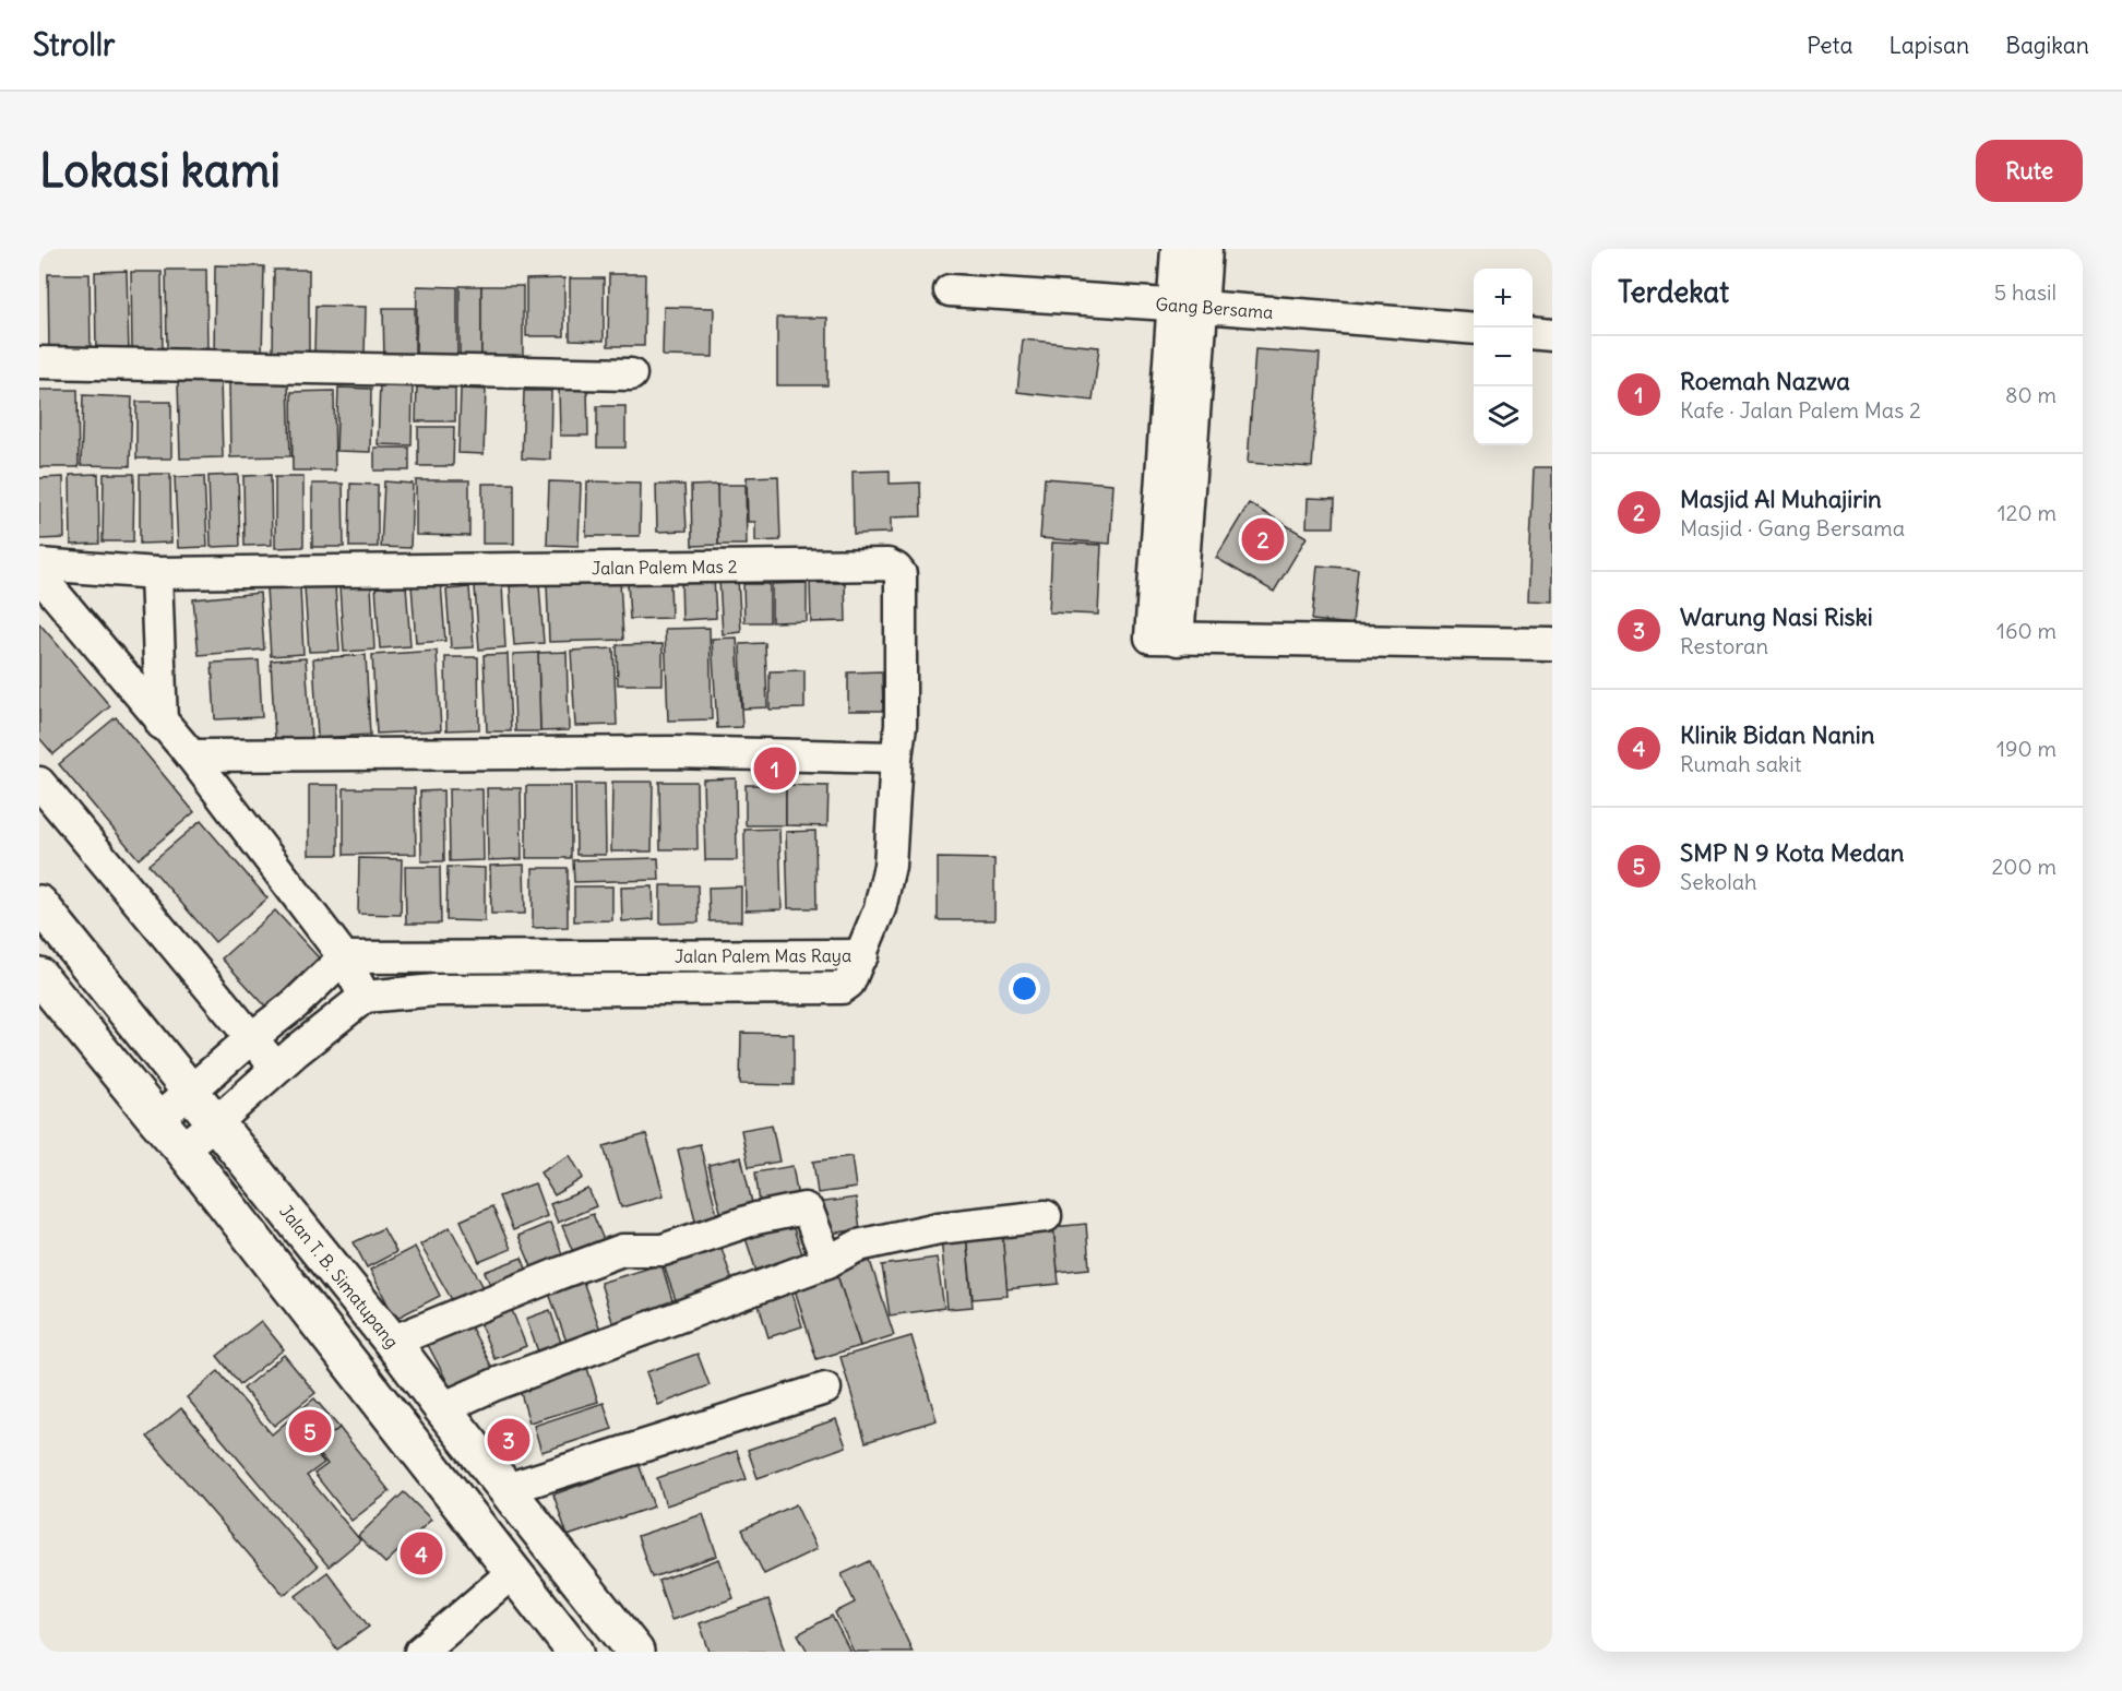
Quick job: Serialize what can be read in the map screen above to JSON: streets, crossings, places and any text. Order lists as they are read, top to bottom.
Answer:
{
  "streets": {
    "main road": ["Jalan T. B. Simatupang"],
    "street": ["Gang Bersama", "Jalan Palem Mas 2", "Jalan Palem Mas Raya"]
  },
  "crossings": [
    ["Jalan Palem Mas 2", "Jalan Palem Mas Raya"]
  ],
  "page": {
    "header": "Strollr",
    "nav": ["Peta", "Lapisan", "Bagikan"],
    "buttons": "Rute",
    "title": "Lokasi kami",
    "heading": ["Terdekat", "5 hasil"],
    "map_buttons": ["+", "−"],
    "list": [
      {
        "mark": "1",
        "name": "Roemah Nazwa",
        "note": "Kafe · Jalan Palem Mas 2",
        "value": "80 m"
      },
      {
        "mark": "2",
        "name": "Masjid Al Muhajirin",
        "note": "Masjid · Gang Bersama",
        "value": "120 m"
      },
      {
        "mark": "3",
        "name": "Warung Nasi Riski",
        "note": "Restoran",
        "value": "160 m"
      },
      {
        "mark": "4",
        "name": "Klinik Bidan Nanin",
        "note": "Rumah sakit",
        "value": "190 m"
      },
      {
        "mark": "5",
        "name": "SMP N 9 Kota Medan",
        "note": "Sekolah",
        "value": "200 m"
      }
    ],
    "pins": [
      "2",
      "1",
      "5",
      "3",
      "4"
    ]
  }
}
